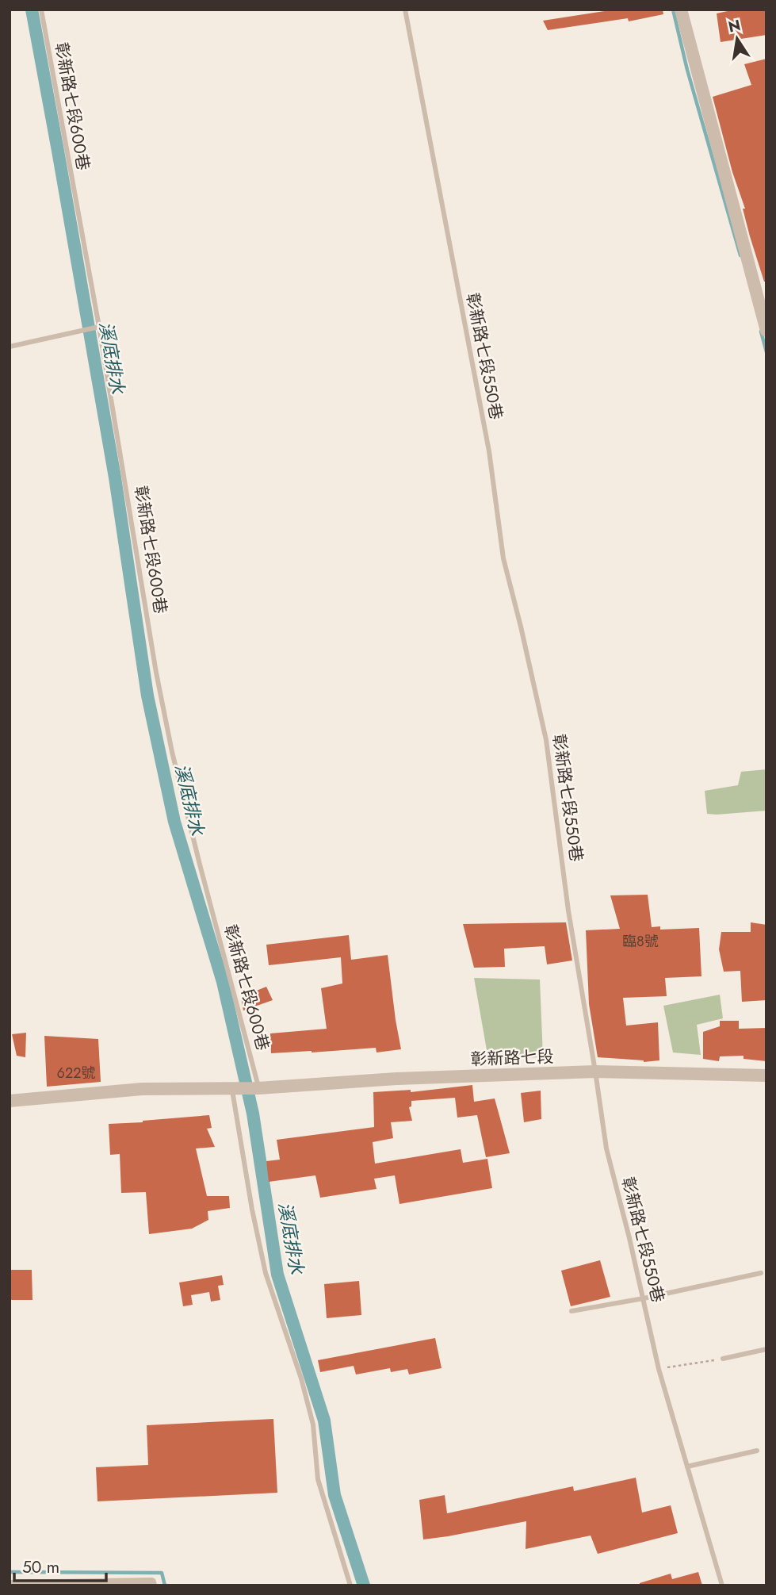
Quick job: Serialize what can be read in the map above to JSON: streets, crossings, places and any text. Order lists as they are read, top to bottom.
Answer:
{
  "streets": {
    "street": ["彰新路七段"],
    "lane": ["彰新路七段600巷", "彰新路七段550巷"]
  },
  "crossings": [
    ["彰新路七段600巷", "彰新路七段"],
    ["彰新路七段550巷", "彰新路七段"]
  ],
  "water": ["溪底排水"],
  "house_numbers": ["臨8號", "622號"],
  "scale_bar": "50 m",
  "north": "top"
}
